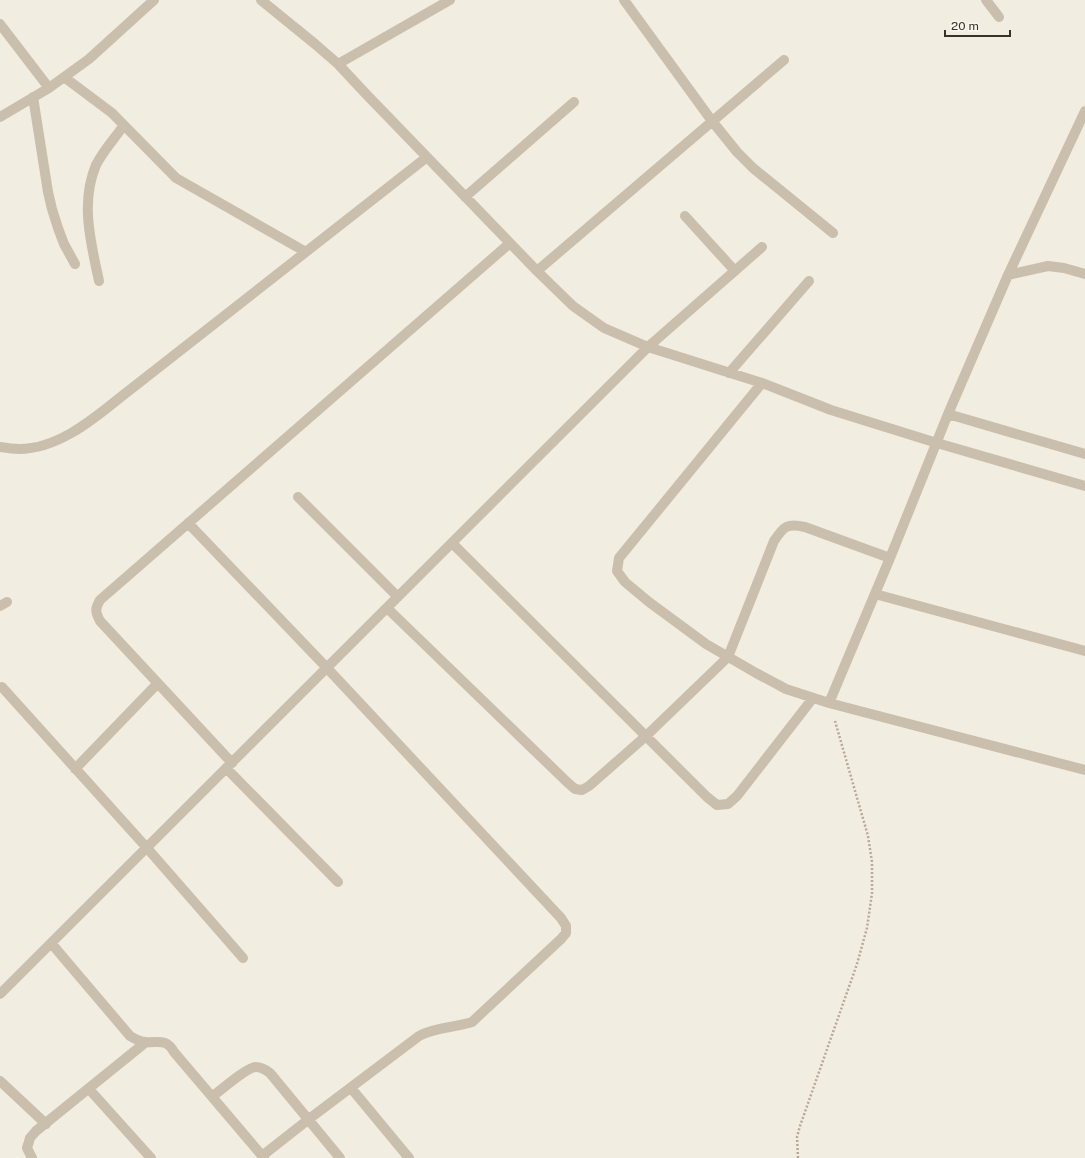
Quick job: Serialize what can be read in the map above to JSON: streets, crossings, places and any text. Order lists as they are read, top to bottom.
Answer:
{
  "scale_bar": "20 m"
}
